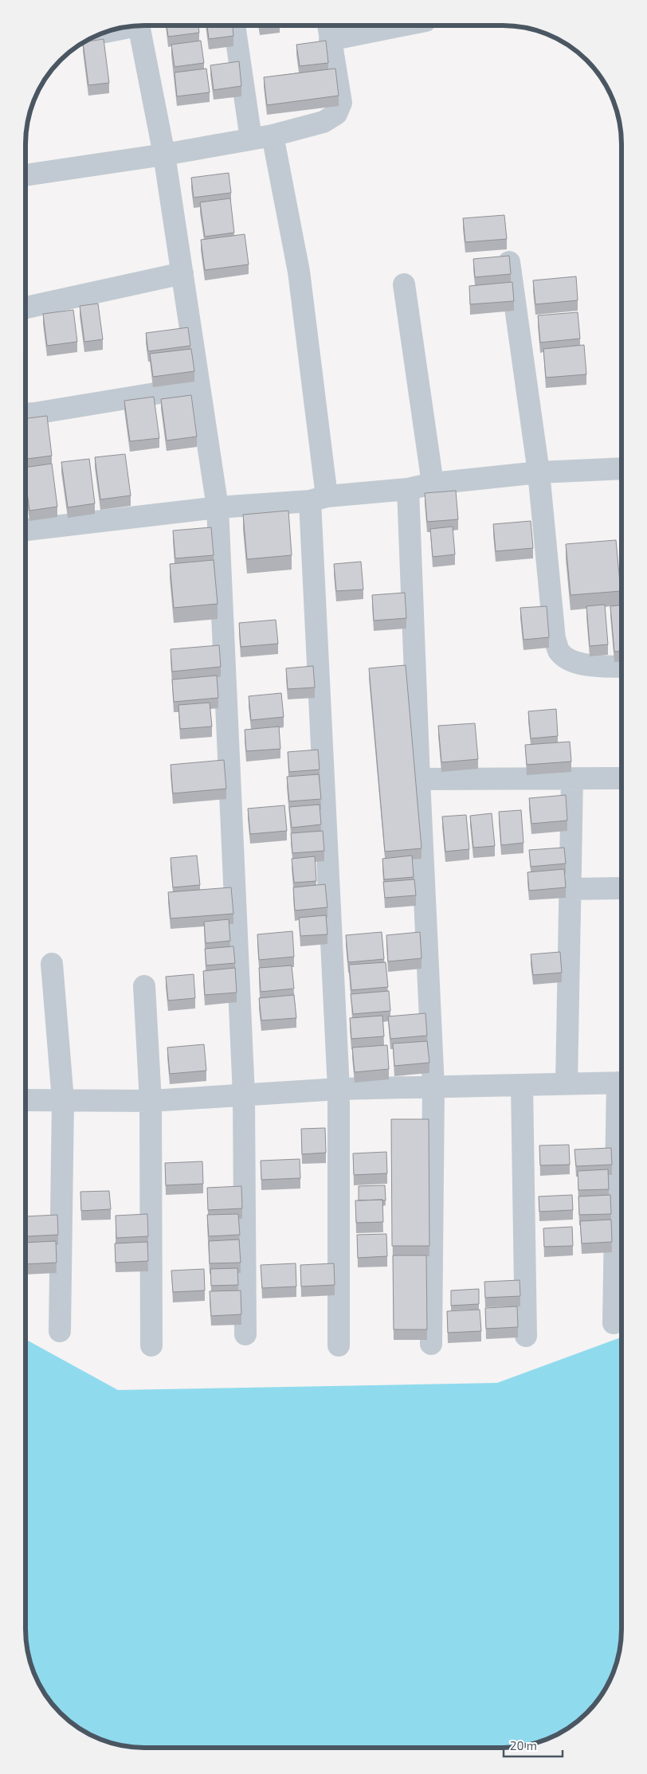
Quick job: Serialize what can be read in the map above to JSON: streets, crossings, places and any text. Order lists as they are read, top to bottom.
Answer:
{
  "scale_bar": "20 m"
}
